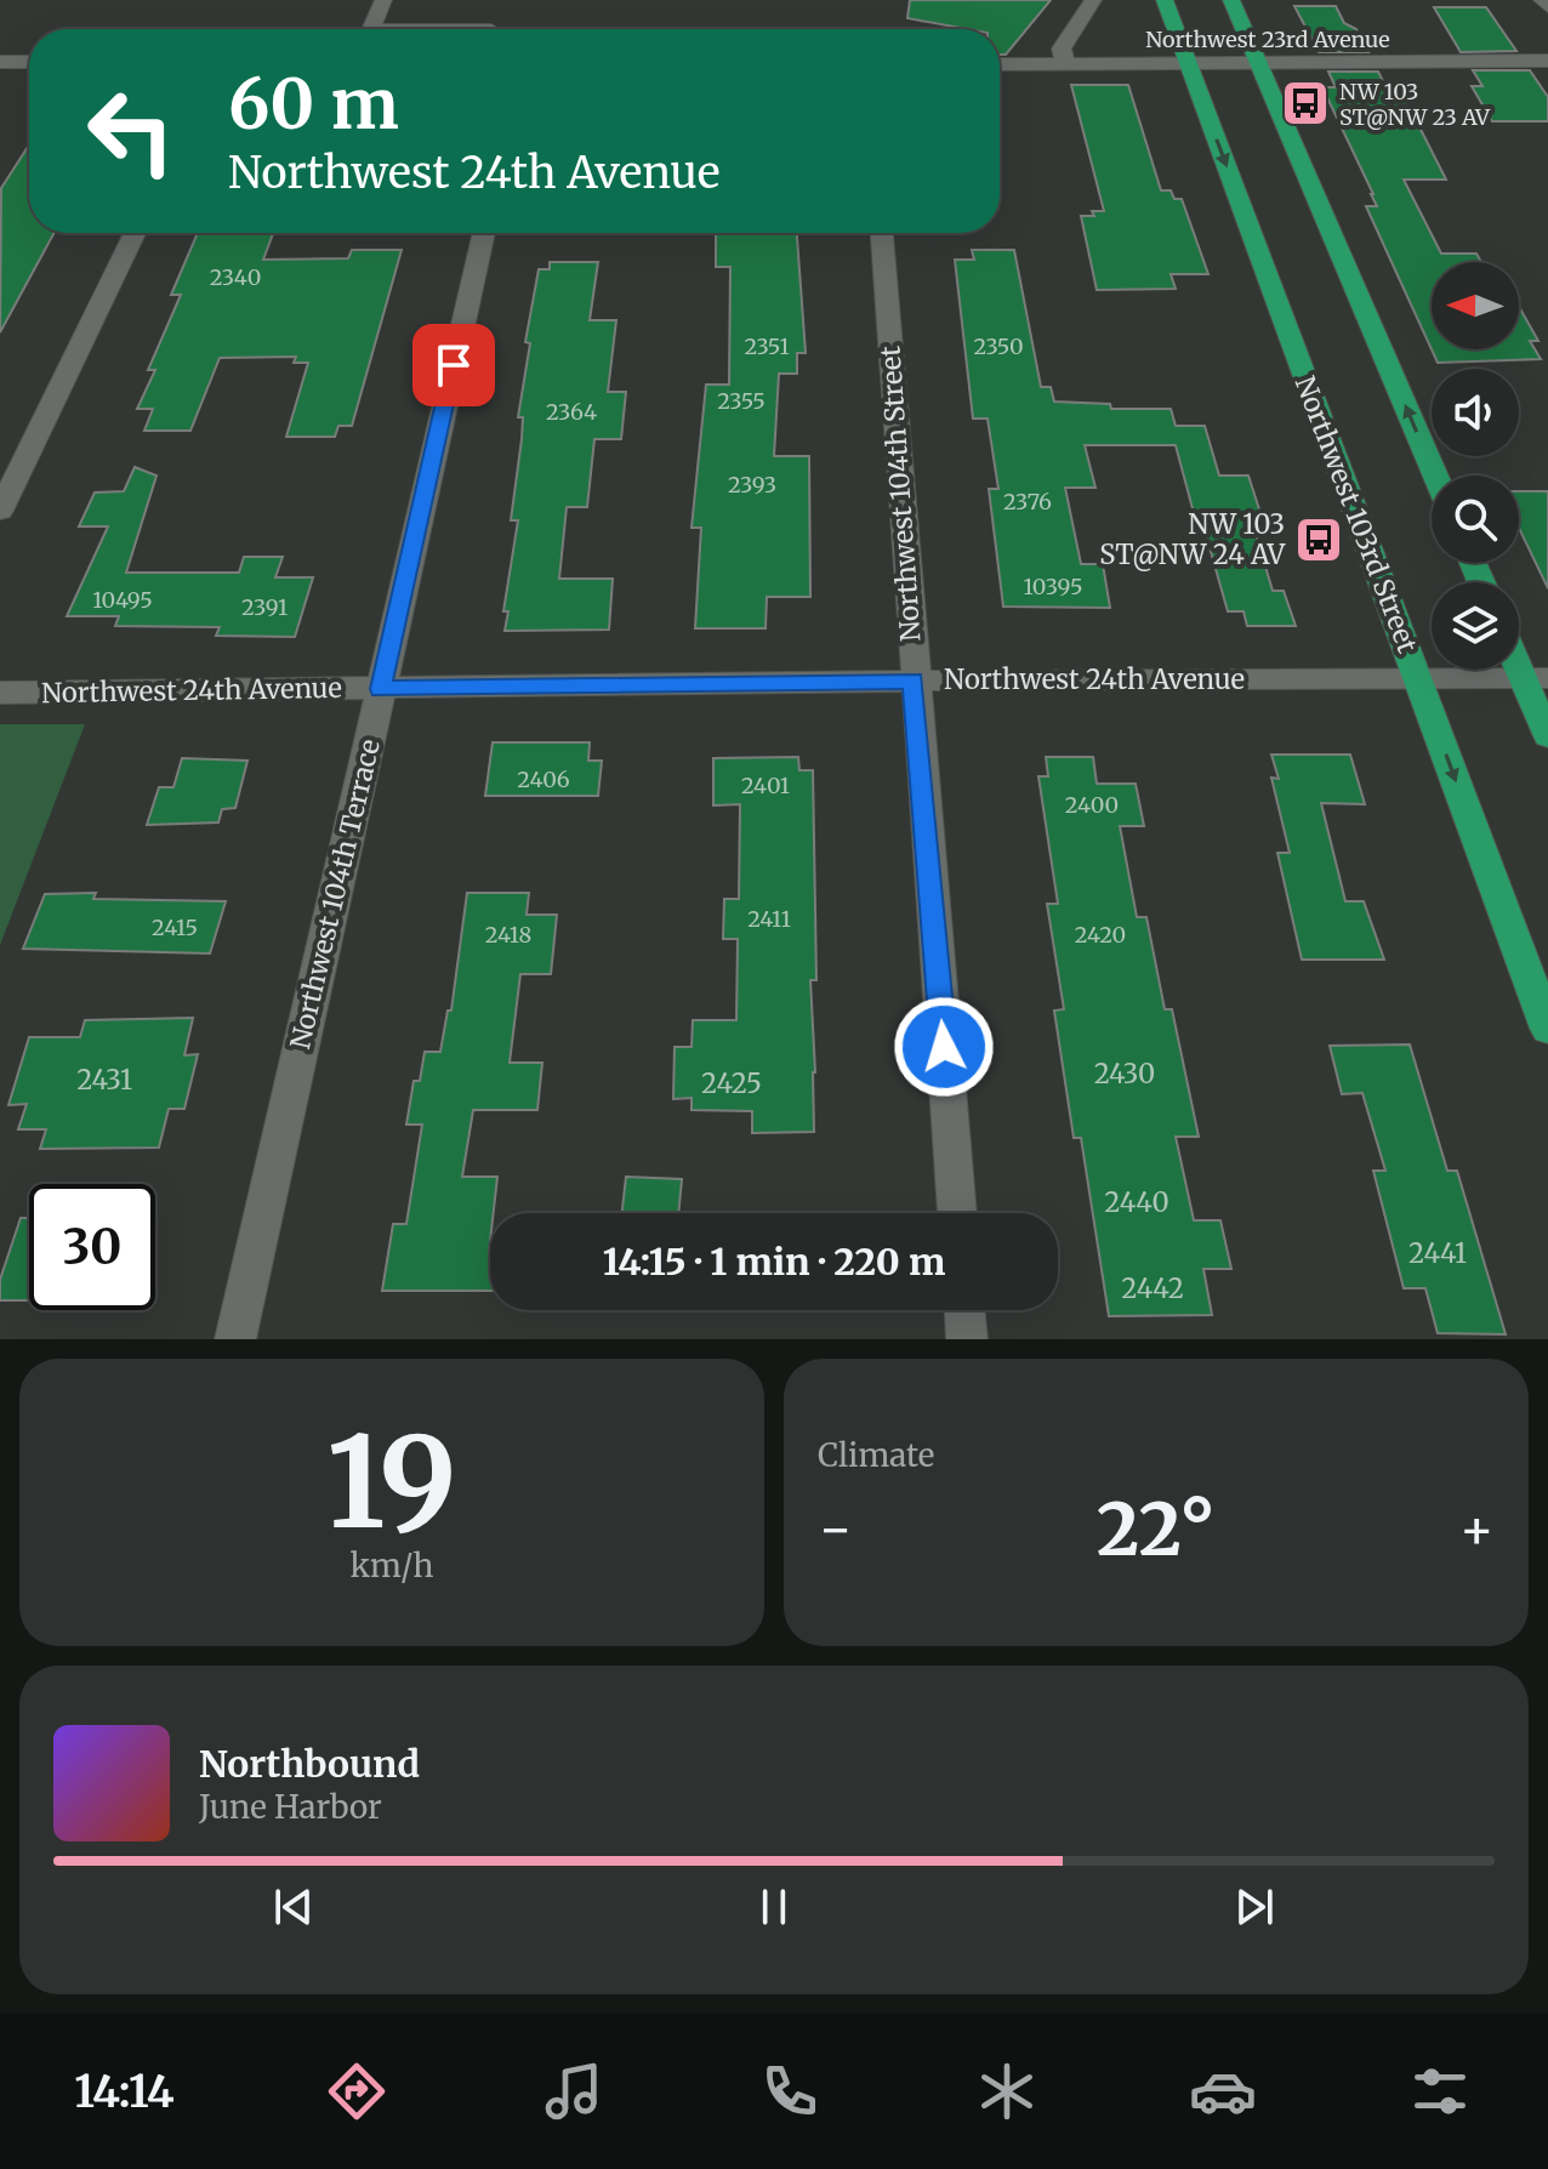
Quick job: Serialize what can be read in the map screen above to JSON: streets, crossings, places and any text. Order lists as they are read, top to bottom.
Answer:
{
  "streets": {
    "main road": ["Northwest 103rd Street"],
    "street": [
      "Northwest 23rd Avenue",
      "Northwest 104th Street",
      "Northwest 24th Avenue",
      "Northwest 104th Terrace"
    ]
  },
  "crossings": [
    ["Northwest 23rd Avenue", "Northwest 103rd Street"],
    ["Northwest 104th Street", "Northwest 24th Avenue"],
    ["Northwest 103rd Street", "Northwest 24th Avenue"],
    ["Northwest 24th Avenue", "Northwest 104th Terrace"]
  ],
  "places": {
    "bus stop": ["NW 103 ST@NW 23 AV", "NW 103 ST@NW 24 AV"]
  },
  "house_numbers": [
    "2340",
    "2351",
    "2350",
    "2355",
    "2364",
    "2393",
    "2376",
    "10395",
    "10495",
    "2391",
    "2406",
    "2401",
    "2400",
    "2411",
    "2415",
    "2418",
    "2420",
    "2430",
    "2431",
    "2425",
    "2440",
    "2441",
    "2442"
  ],
  "north": "left",
  "page": {
    "turn": ["60 m", "Northwest 24th Avenue"],
    "limit": "30",
    "trip": "14:15 · 1 min · 220 m",
    "tile": [
      ["19", "km/h"],
      "Climate"
    ],
    "heat": ["−", "22°", "+"],
    "song": ["Northbound", "June Harbor"],
    "tabs": "14:14"
  }
}
